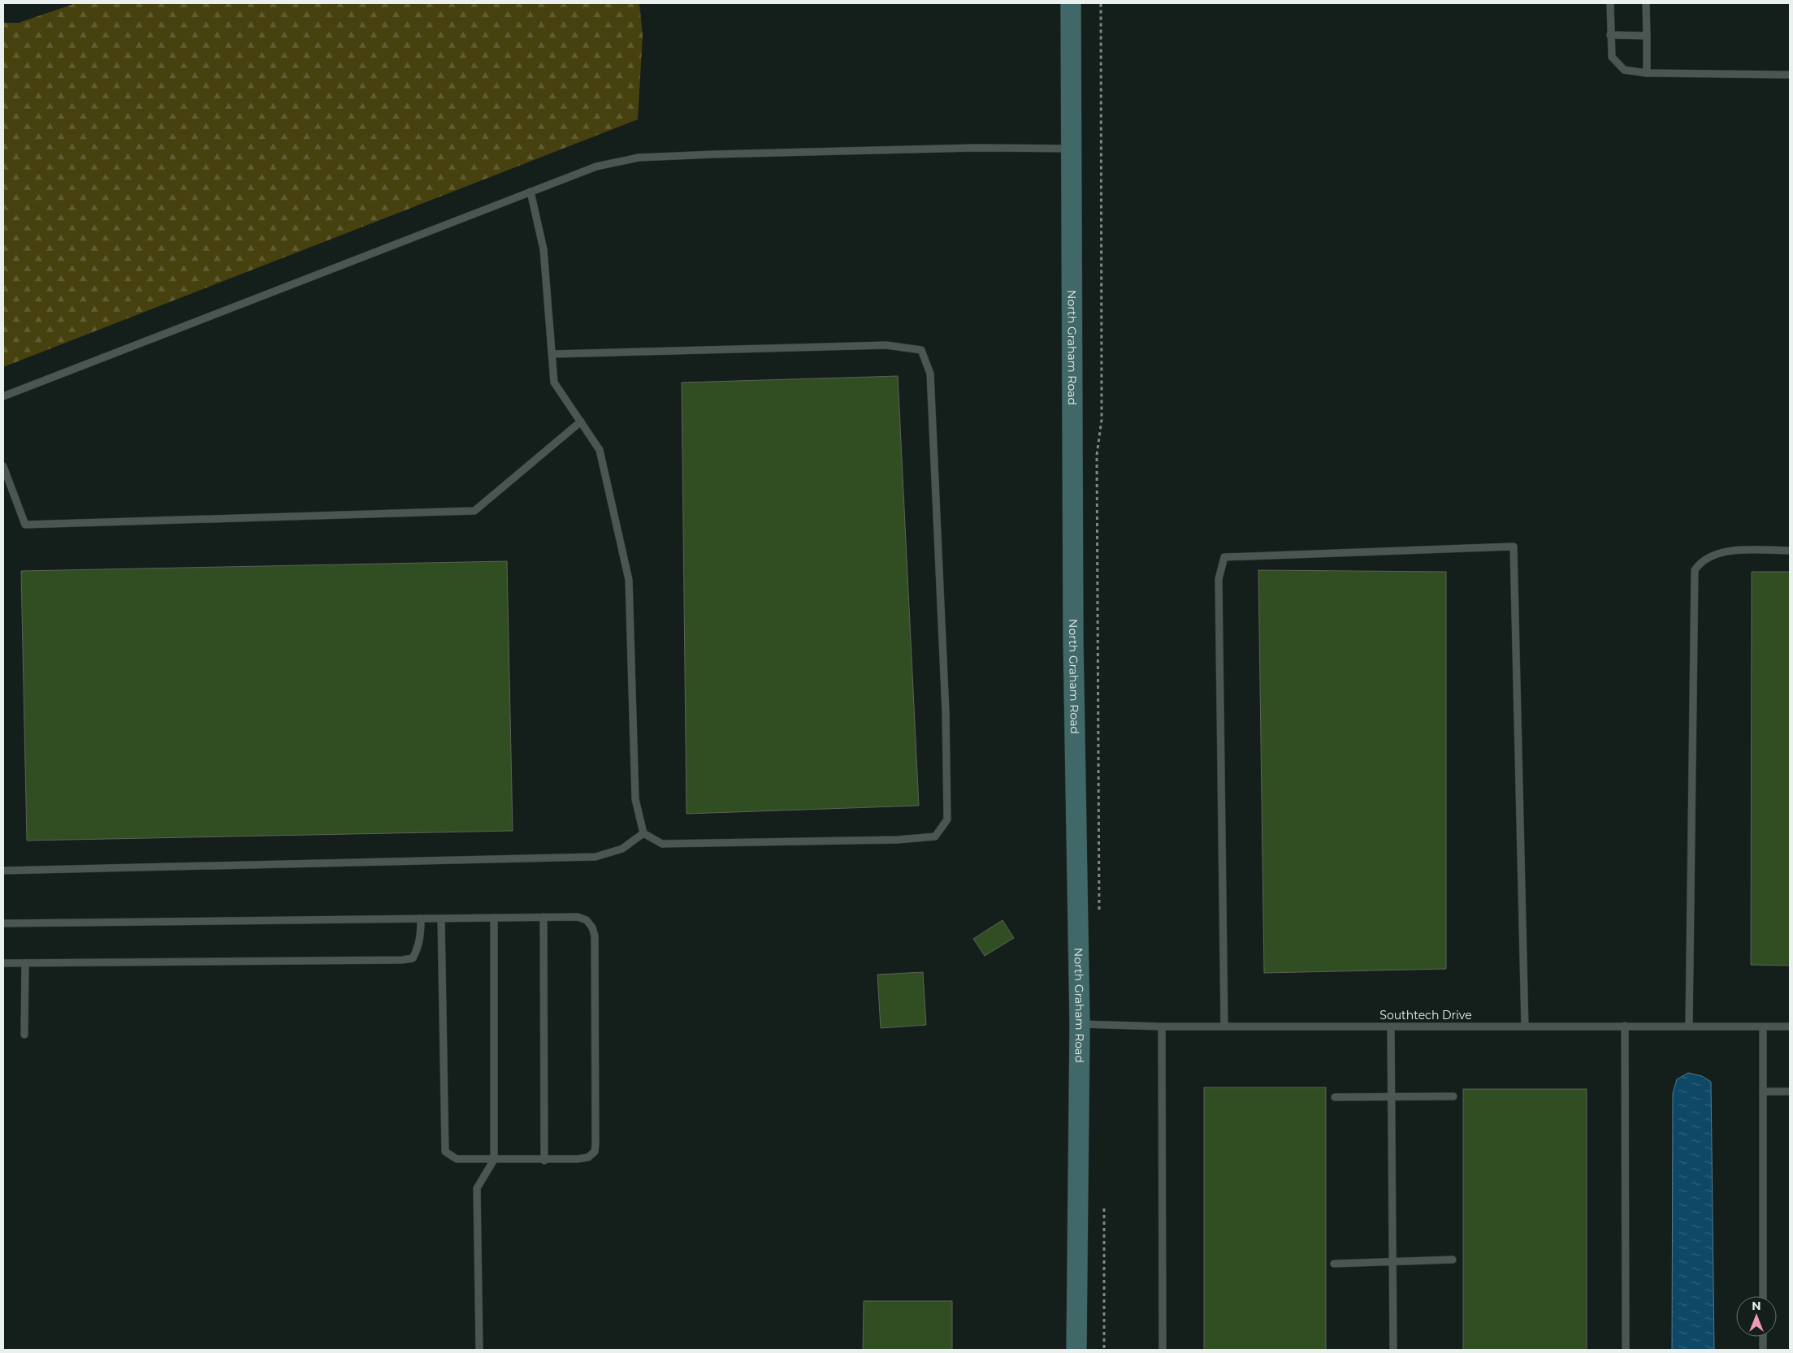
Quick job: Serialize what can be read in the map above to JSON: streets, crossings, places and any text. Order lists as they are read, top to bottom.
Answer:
{
  "streets": {
    "street": ["North Graham Road"],
    "lane": ["Southtech Drive"]
  },
  "crossings": [
    ["North Graham Road", "Southtech Drive"]
  ],
  "north": "top"
}
